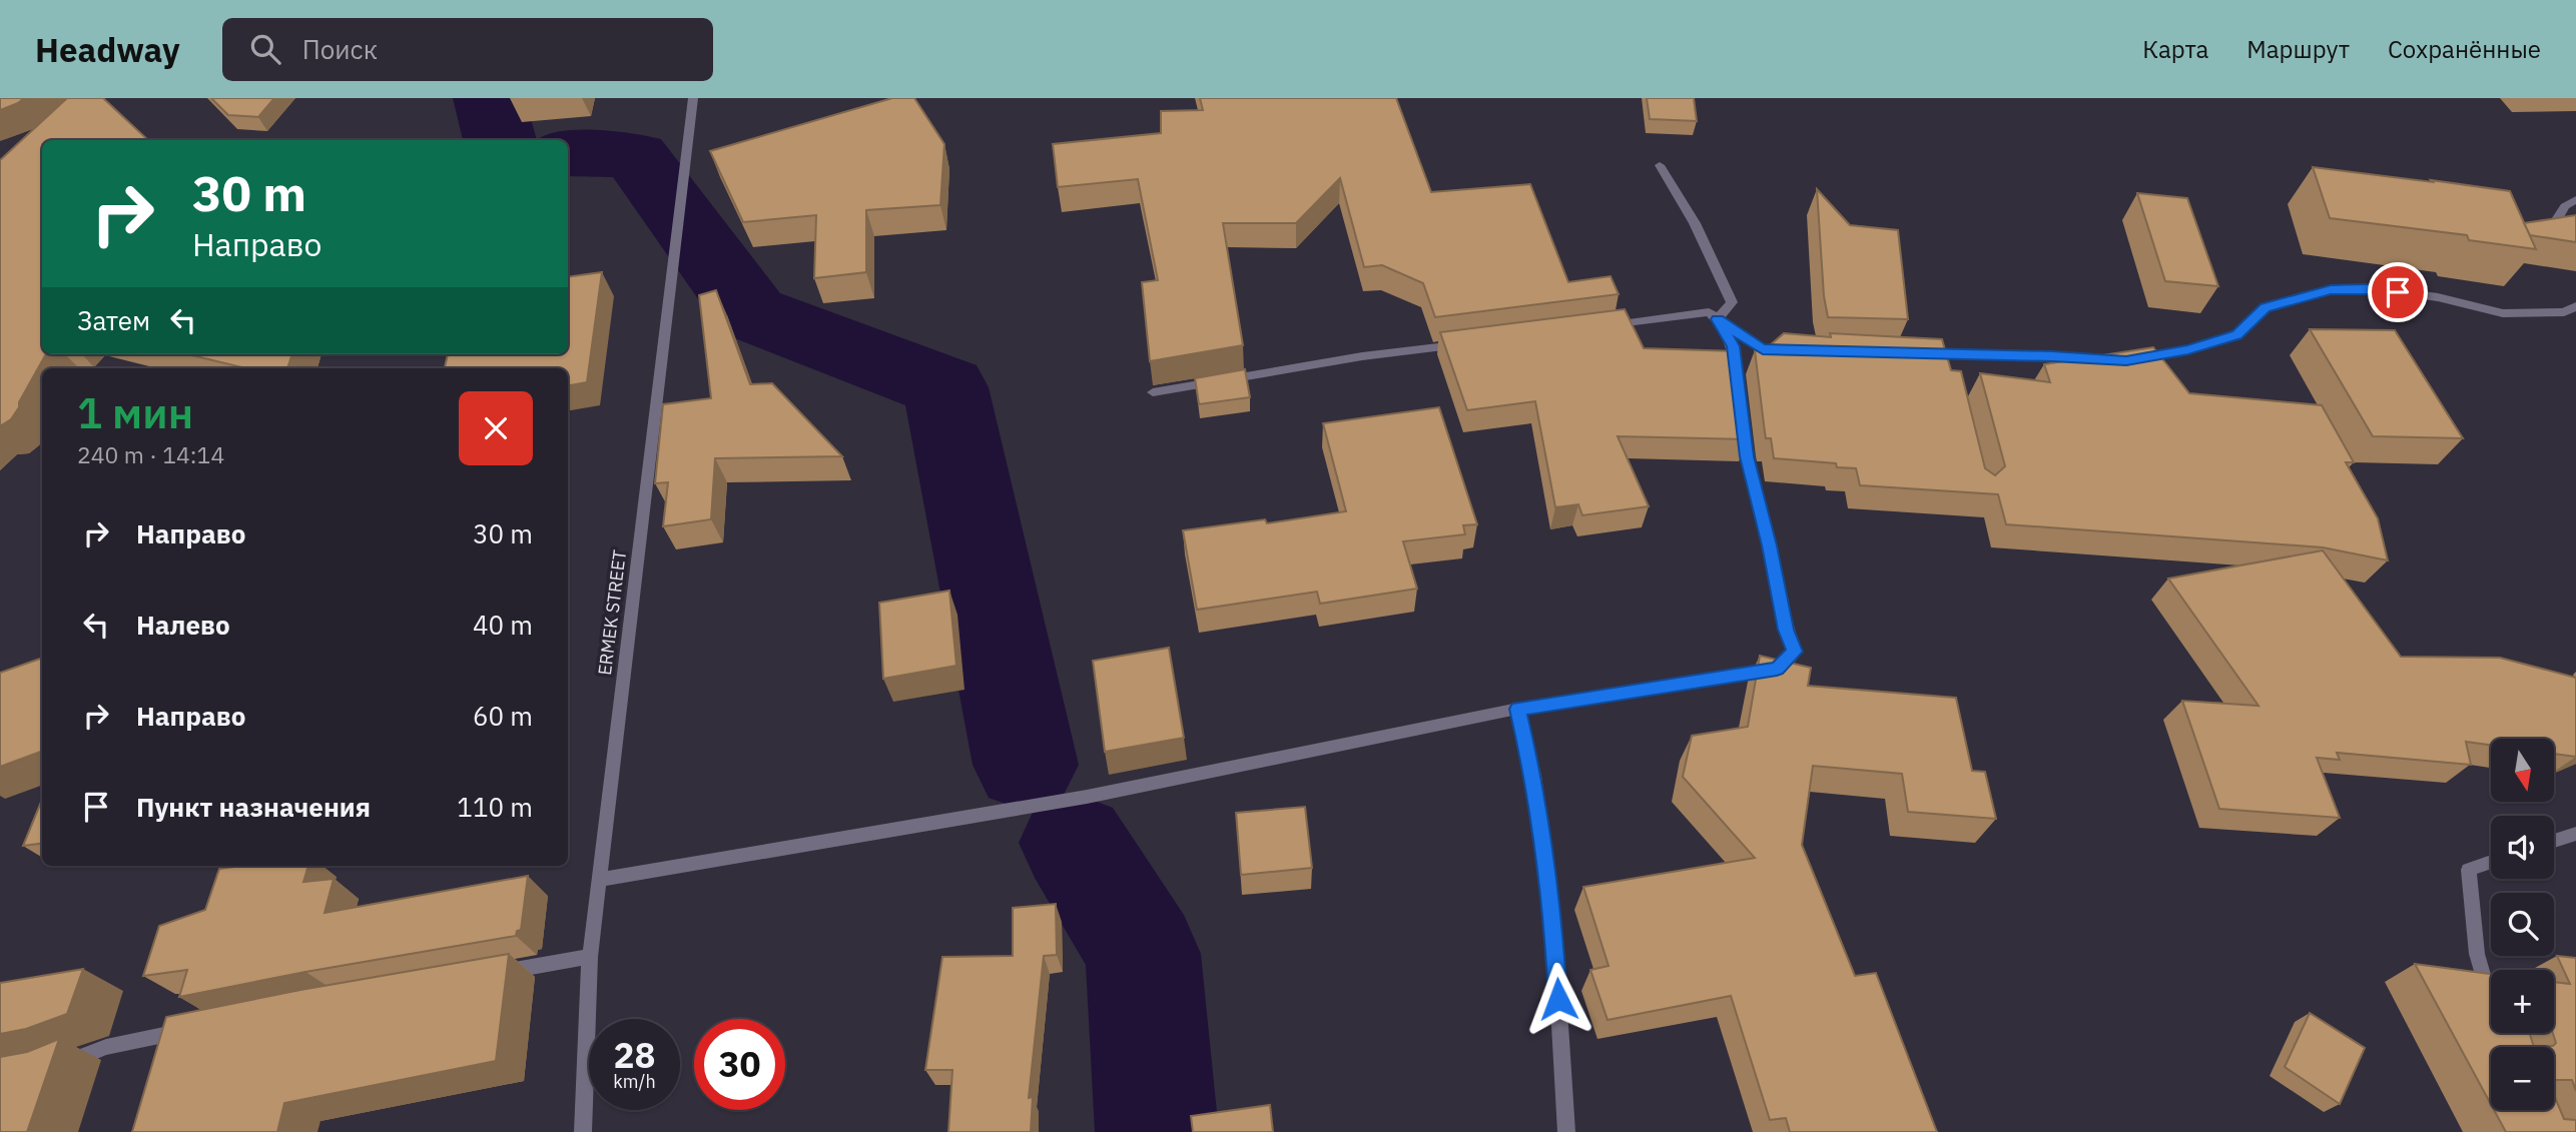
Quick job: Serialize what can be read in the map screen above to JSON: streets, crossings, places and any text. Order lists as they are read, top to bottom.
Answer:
{
  "streets": {
    "street": ["ERMEK STREET"]
  },
  "north": "bottom",
  "page": {
    "header": "Headway",
    "search": "Поиск",
    "nav": ["Карта", "Маршрут", "Сохранённые"],
    "turn": ["30 m", "Направо"],
    "then": "Затем",
    "heading": ["1 мин", "240 m · 14:14"],
    "list": [
      {
        "name": "Направо",
        "value": "30 m"
      },
      {
        "name": "Налево",
        "value": "40 m"
      },
      {
        "name": "Направо",
        "value": "60 m"
      },
      {
        "name": "Пункт назначения",
        "value": "110 m"
      }
    ],
    "map_buttons": ["+", "−"],
    "speed": "28 km/h",
    "limit": "30"
  }
}
